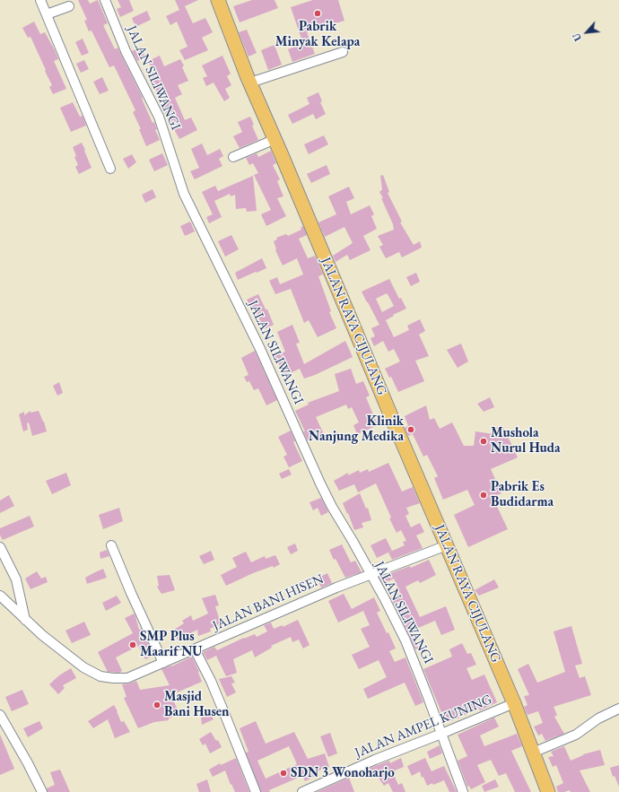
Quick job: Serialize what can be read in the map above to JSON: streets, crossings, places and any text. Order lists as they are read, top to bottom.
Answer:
{
  "streets": {
    "highway": ["JALAN RAYA CIJULANG"],
    "street": ["JALAN SILIWANGI", "JALAN BANI HISEN", "JALAN AMPEL KUNING"]
  },
  "crossings": [
    ["JALAN SILIWANGI", "JALAN BANI HISEN"],
    ["JALAN SILIWANGI", "JALAN AMPEL KUNING"],
    ["JALAN RAYA CIJULANG", "JALAN BANI HISEN"],
    ["JALAN RAYA CIJULANG", "JALAN AMPEL KUNING"]
  ],
  "places": [
    "Pabrik Minyak Kelapa",
    "Klinik Nanjung Medika",
    "Mushola Nurul Huda",
    "Pabrik Es Budidarma",
    "SMP Plus Maarif NU",
    "Masjid Bani Husen",
    "SDN 3 Wonoharjo"
  ],
  "north": "bottom left"
}
